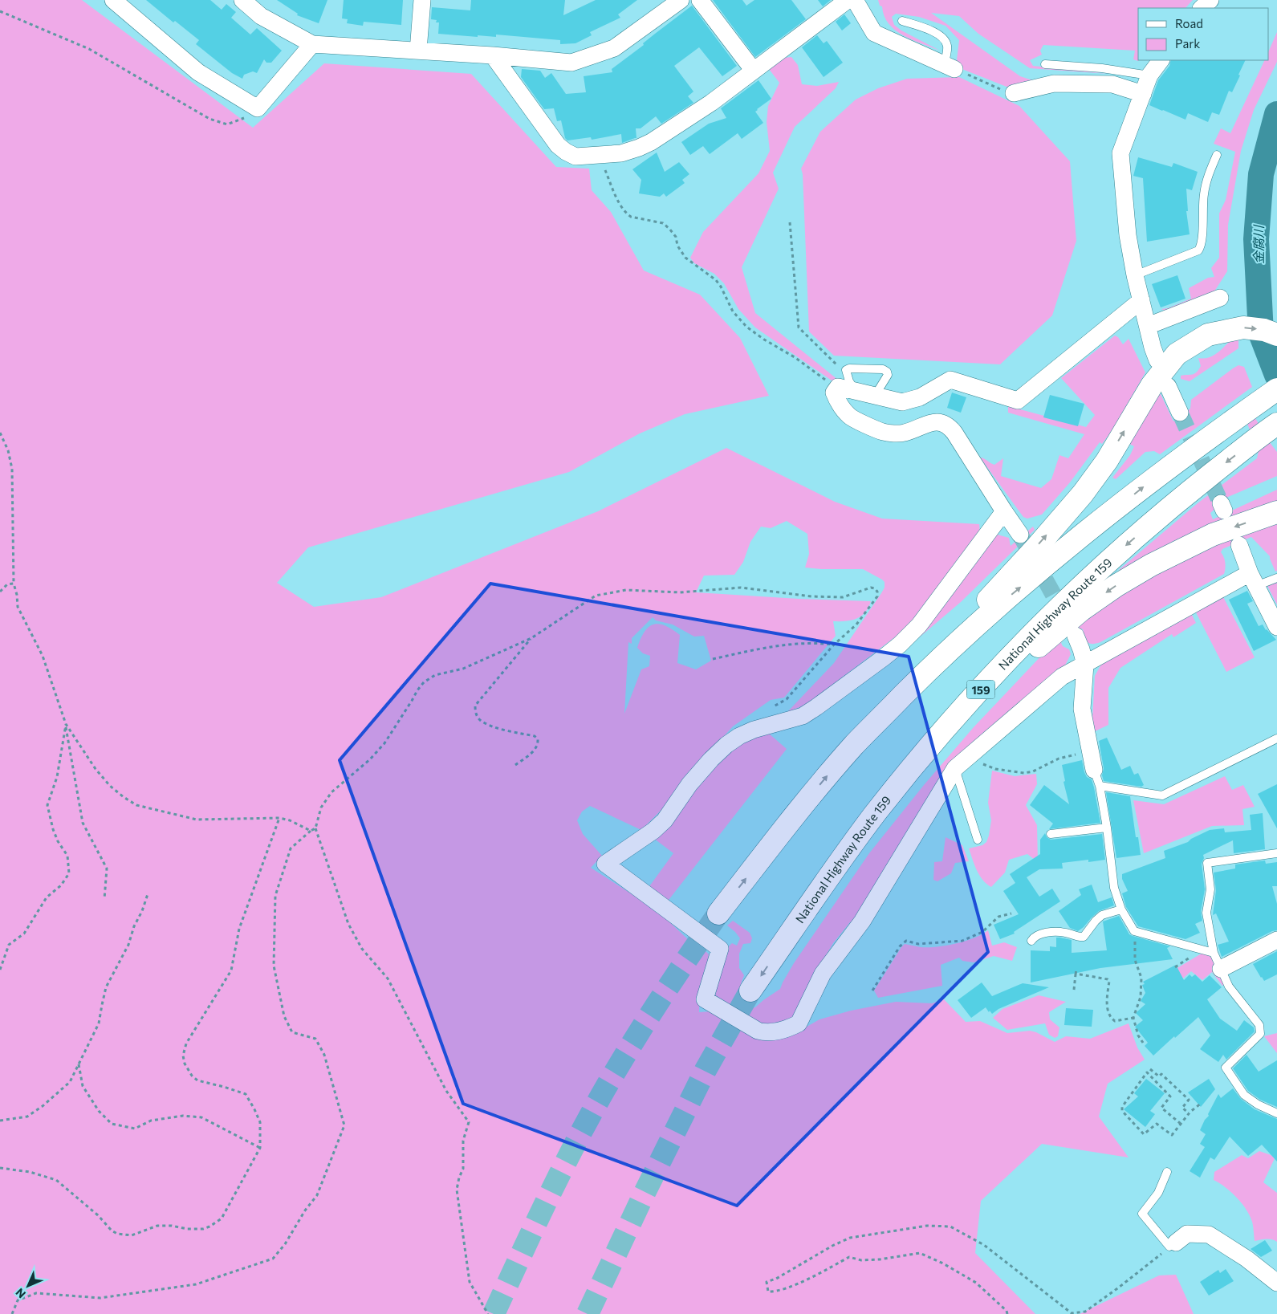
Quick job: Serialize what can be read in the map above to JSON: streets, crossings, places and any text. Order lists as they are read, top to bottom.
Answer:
{
  "streets": {
    "highway": ["National Highway Route 159", "159"]
  },
  "crossings": [
    ["National Highway Route 159", "159"]
  ],
  "water": ["金腐川"],
  "legend": ["Road", "Park"],
  "north": "bottom left"
}
